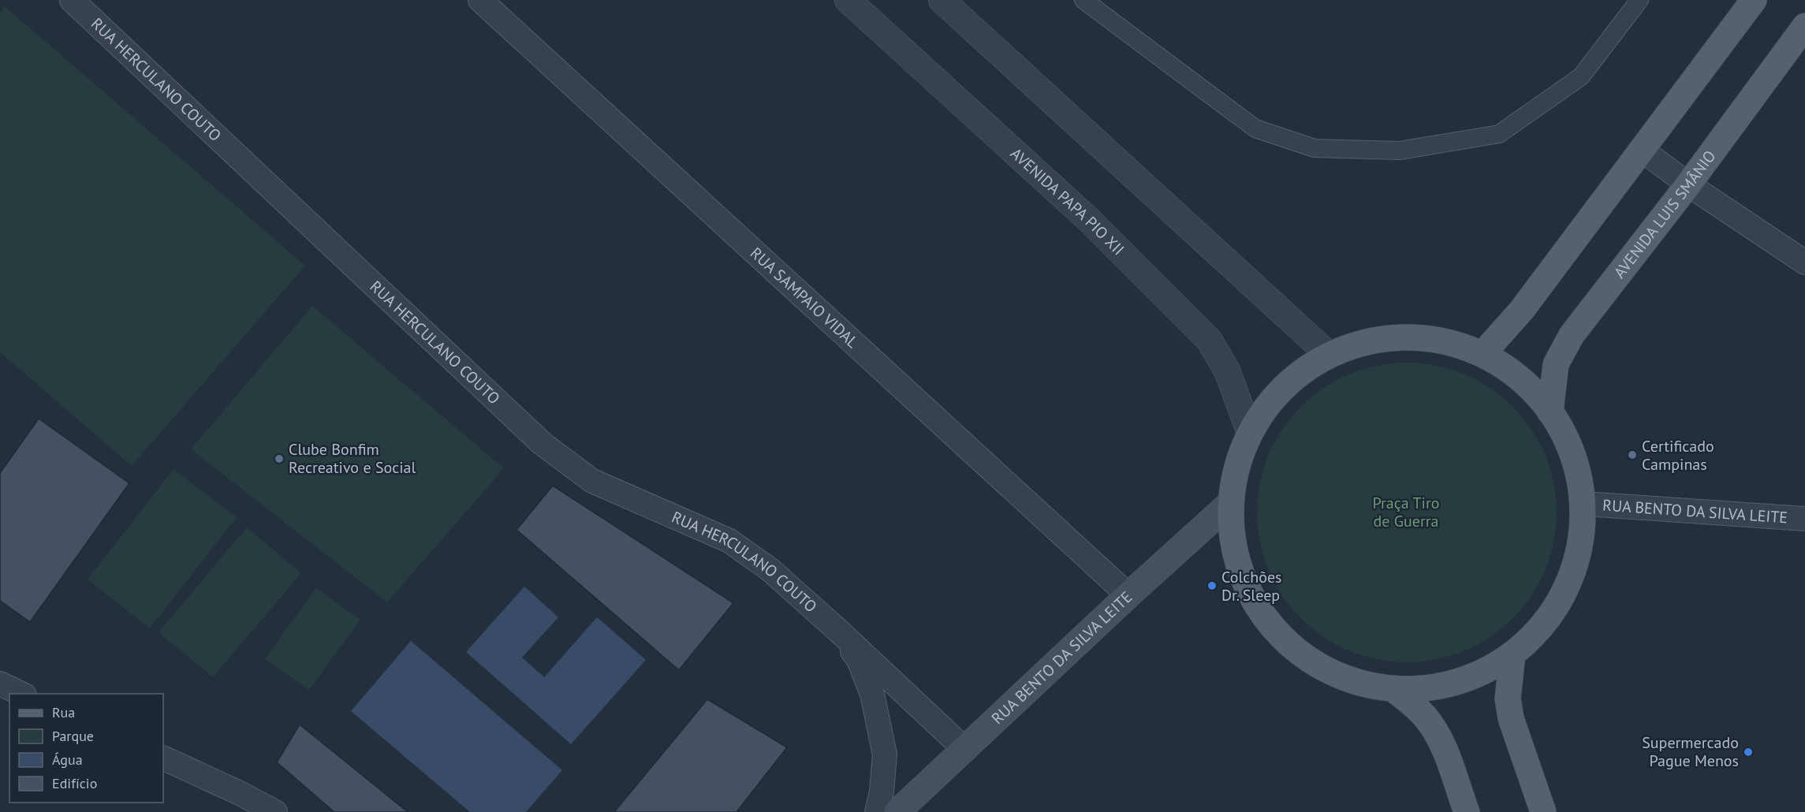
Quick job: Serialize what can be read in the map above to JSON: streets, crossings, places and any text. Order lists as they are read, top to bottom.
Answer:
{
  "streets": {
    "main road": ["AVENIDA LUIS SMÂNIO", "RUA BENTO DA SILVA LEITE"],
    "street": ["RUA HERCULANO COUTO", "AVENIDA PAPA PIO XII", "RUA SAMPAIO VIDAL"]
  },
  "crossings": [
    ["RUA HERCULANO COUTO", "RUA BENTO DA SILVA LEITE"],
    ["RUA SAMPAIO VIDAL", "RUA BENTO DA SILVA LEITE"]
  ],
  "parks": ["Praça Tiro de Guerra"],
  "places": [
    "Certificado Campinas",
    "Clube Bonfim Recreativo e Social",
    "Colchões Dr. Sleep",
    "Supermercado Pague Menos"
  ],
  "legend": [
    "Rua",
    "Parque",
    "Água",
    "Edifício"
  ]
}
